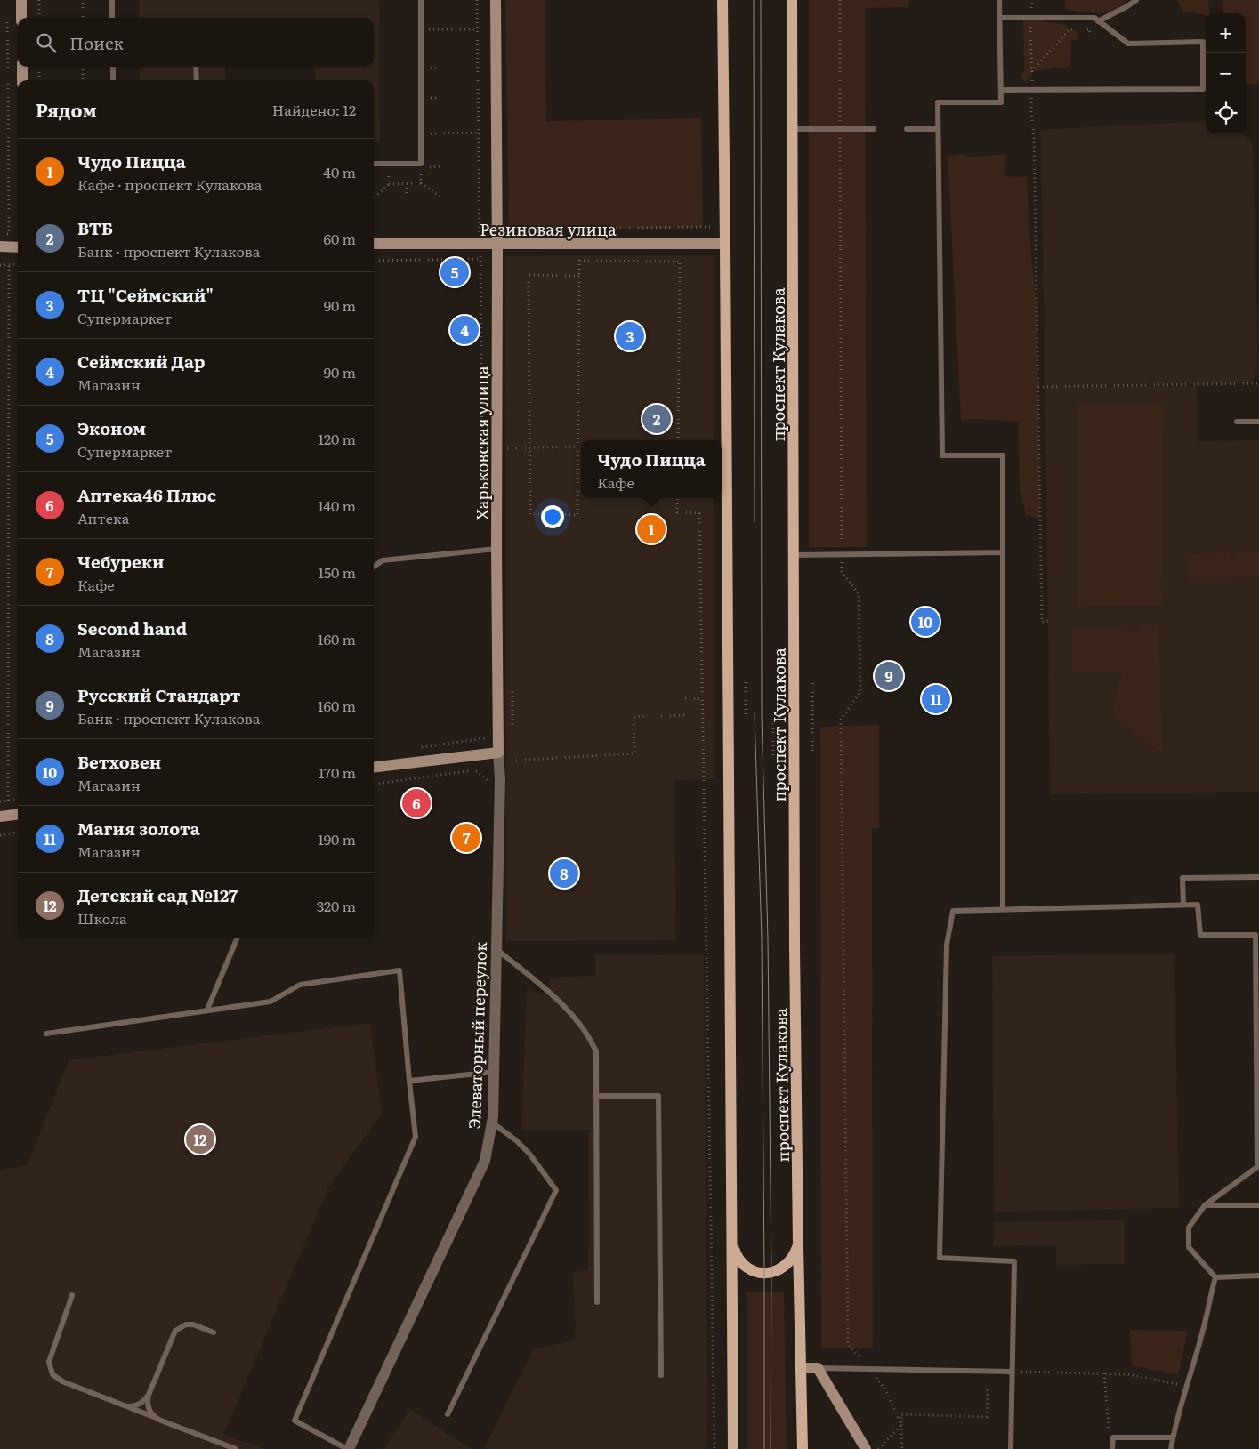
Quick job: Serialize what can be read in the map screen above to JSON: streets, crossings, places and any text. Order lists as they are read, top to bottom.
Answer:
{
  "streets": {
    "main road": ["Резиновая улица", "проспект Кулакова", "Харьковская улица"],
    "street": ["Элеваторный переулок"]
  },
  "crossings": [
    ["Резиновая улица", "Харьковская улица"],
    ["Харьковская улица", "Элеваторный переулок"]
  ],
  "page": {
    "map_buttons": ["+", "−"],
    "search": "Поиск",
    "heading": ["Рядом", "Найдено: 12"],
    "list": [
      {
        "mark": "1",
        "name": "Чудо Пицца",
        "note": "Кафе · проспект Кулакова",
        "value": "40 m"
      },
      {
        "mark": "2",
        "name": "ВТБ",
        "note": "Банк · проспект Кулакова",
        "value": "60 m"
      },
      {
        "mark": "3",
        "name": "ТЦ \"Сеймский\"",
        "note": "Супермаркет",
        "value": "90 m"
      },
      {
        "mark": "4",
        "name": "Сеймский Дар",
        "note": "Магазин",
        "value": "90 m"
      },
      {
        "mark": "5",
        "name": "Эконом",
        "note": "Супермаркет",
        "value": "120 m"
      },
      {
        "mark": "6",
        "name": "Аптека46 Плюс",
        "note": "Аптека",
        "value": "140 m"
      },
      {
        "mark": "7",
        "name": "Чебуреки",
        "note": "Кафе",
        "value": "150 m"
      },
      {
        "mark": "8",
        "name": "Second hand",
        "note": "Магазин",
        "value": "160 m"
      },
      {
        "mark": "9",
        "name": "Русский Стандарт",
        "note": "Банк · проспект Кулакова",
        "value": "160 m"
      },
      {
        "mark": "10",
        "name": "Бетховен",
        "note": "Магазин",
        "value": "170 m"
      },
      {
        "mark": "11",
        "name": "Магия золота",
        "note": "Магазин",
        "value": "190 m"
      },
      {
        "mark": "12",
        "name": "Детский сад №127",
        "note": "Школа",
        "value": "320 m"
      }
    ],
    "pins": [
      "5",
      "4",
      "3",
      "2",
      "1",
      "10",
      "9",
      "11",
      "6",
      "7",
      "8",
      "12"
    ],
    "popup": ["Чудо Пицца", "Кафе"]
  }
}
